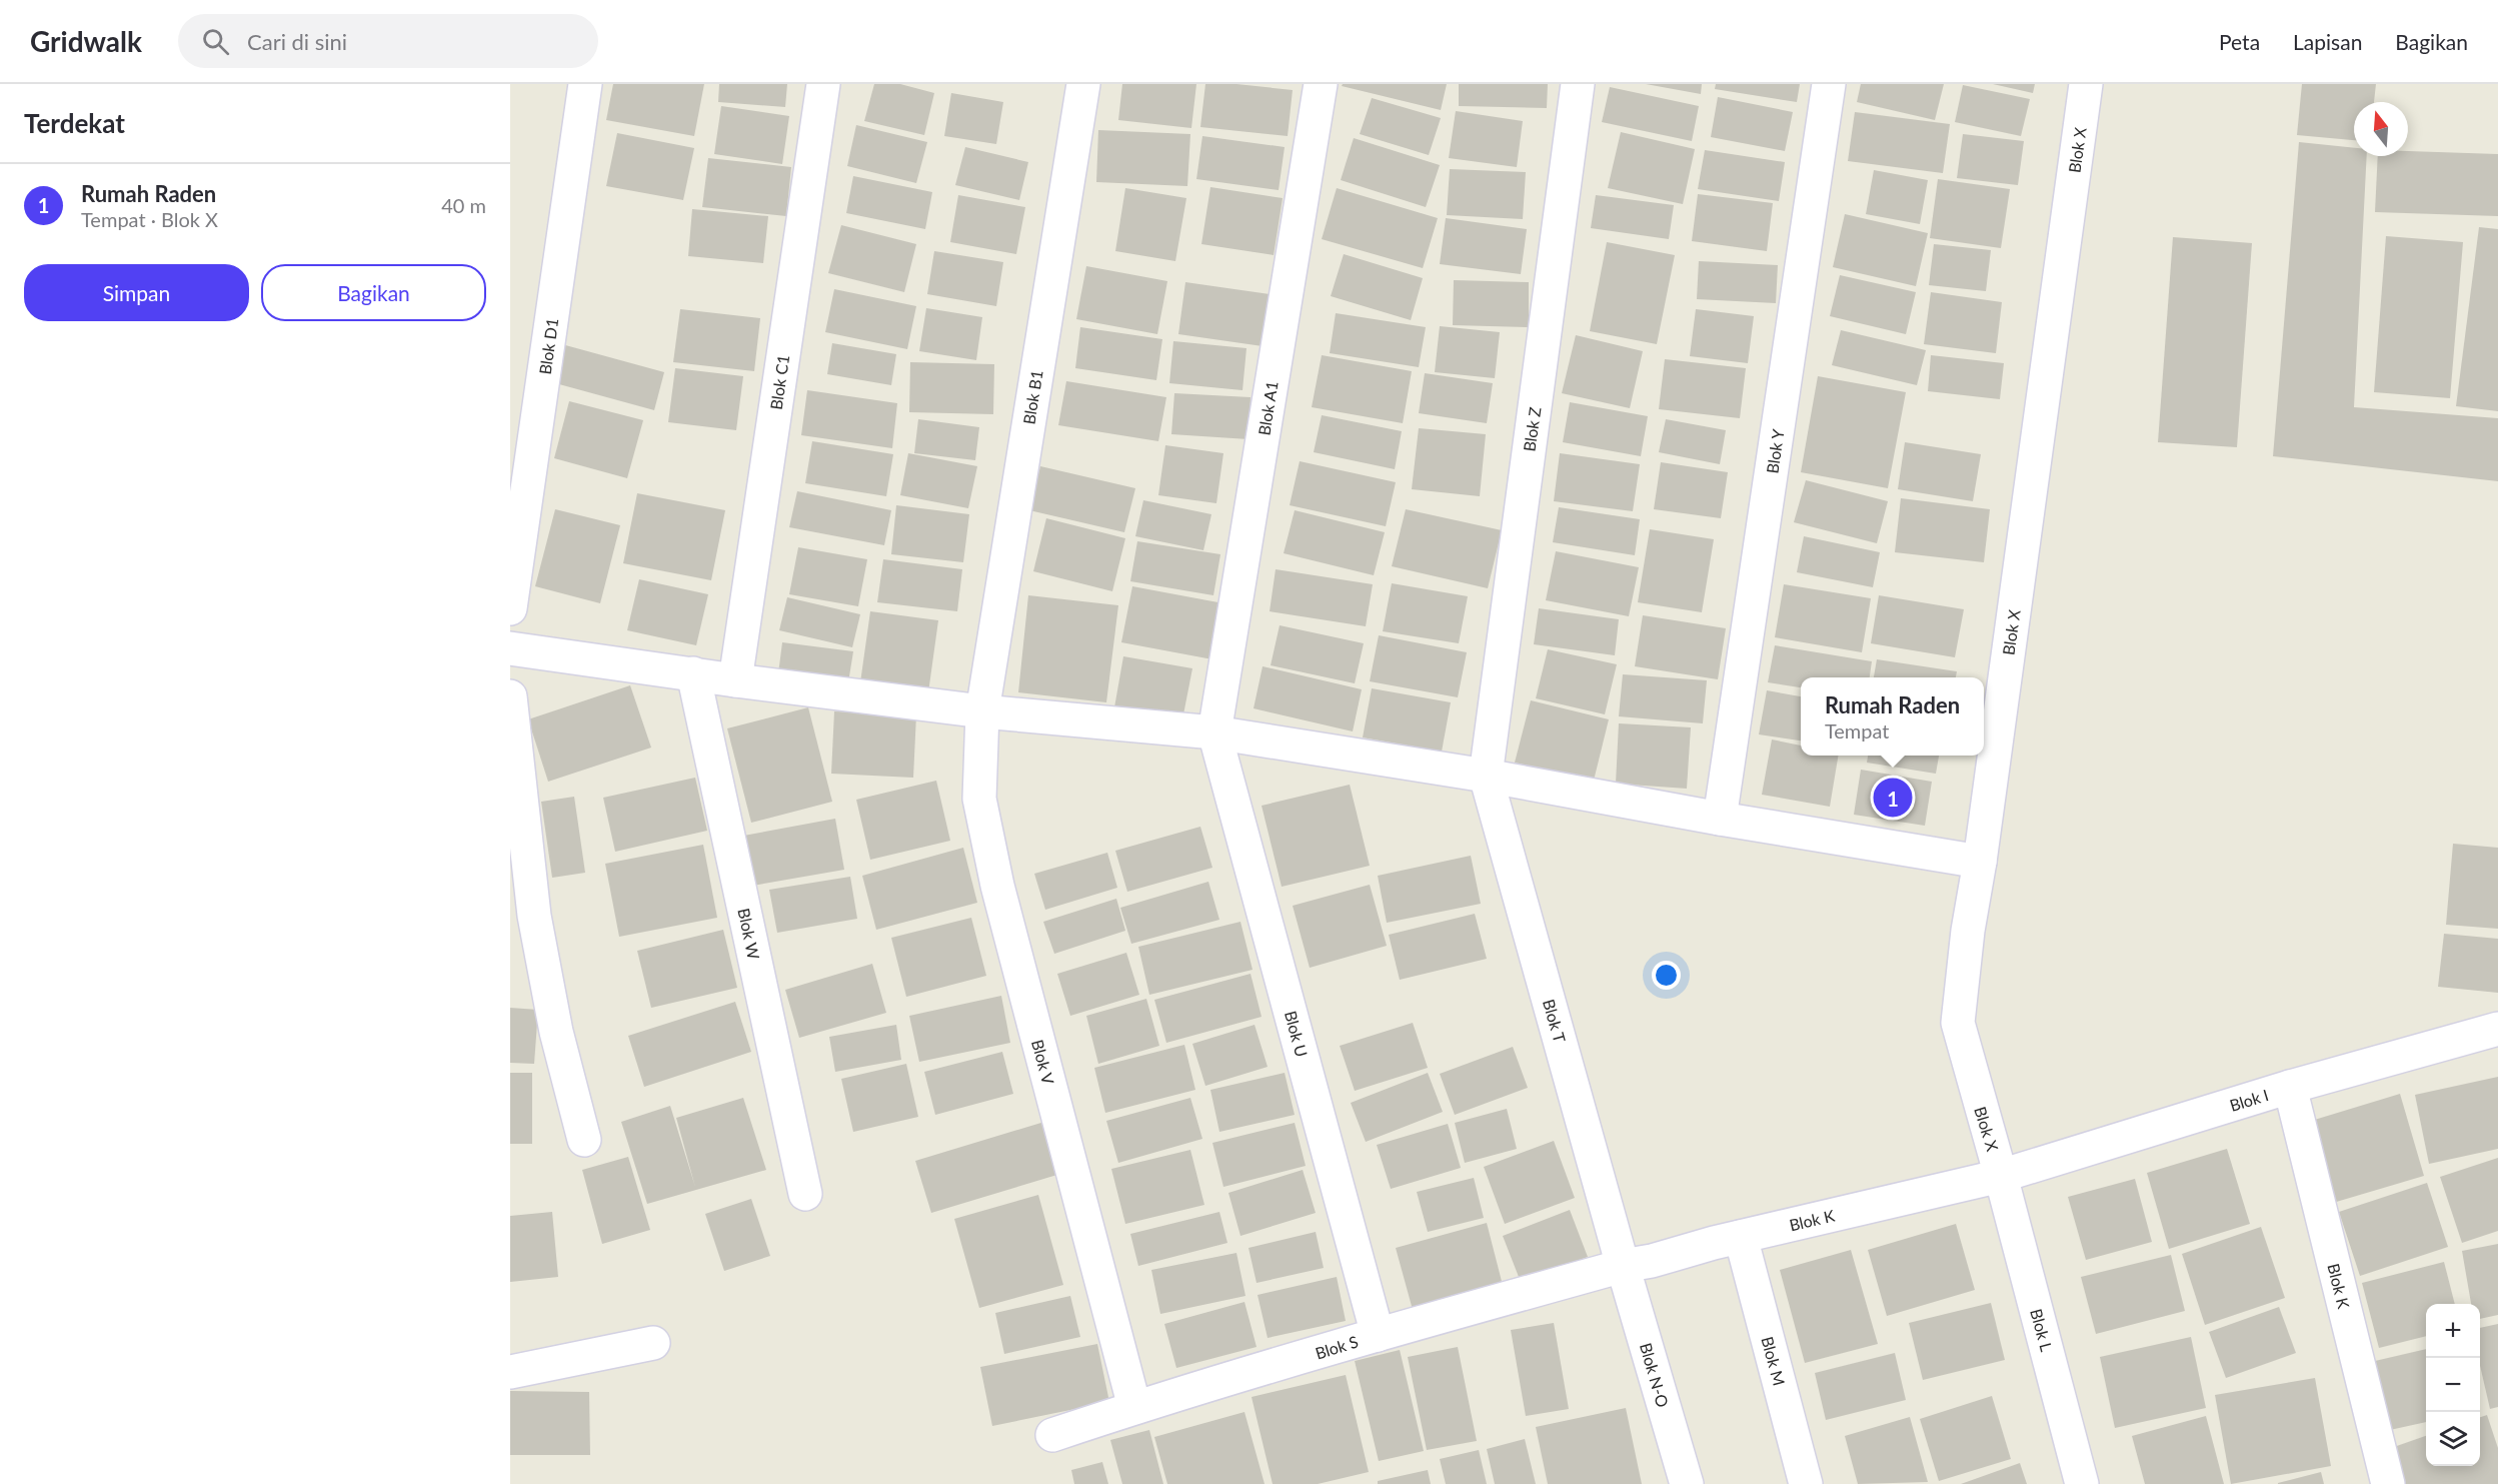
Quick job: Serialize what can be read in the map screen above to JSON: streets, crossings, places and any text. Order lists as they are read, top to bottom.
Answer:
{
  "streets": {
    "street": [
      "Blok X",
      "Blok D1",
      "Blok C1",
      "Blok B1",
      "Blok A1",
      "Blok Z",
      "Blok Y",
      "Blok W",
      "Blok T",
      "Blok U",
      "Blok V",
      "Blok I",
      "Blok K",
      "Blok L",
      "Blok S",
      "Blok M",
      "Blok N-O"
    ]
  },
  "crossings": [
    ["Blok X", "Blok I"],
    ["Blok X", "Blok K"],
    ["Blok X", "Blok L"],
    ["Blok B1", "Blok V"],
    ["Blok A1", "Blok U"],
    ["Blok Z", "Blok T"],
    ["Blok T", "Blok K"],
    ["Blok T", "Blok S"],
    ["Blok T", "Blok N-O"],
    ["Blok U", "Blok S"],
    ["Blok V", "Blok S"],
    ["Blok I", "Blok K"],
    ["Blok I", "Blok L"],
    ["Blok K", "Blok L"],
    ["Blok K", "Blok S"],
    ["Blok K", "Blok M"],
    ["Blok K", "Blok N-O"],
    ["Blok S", "Blok N-O"]
  ],
  "north": "top",
  "page": {
    "header": "Gridwalk",
    "search": "Cari di sini",
    "nav": ["Peta", "Lapisan", "Bagikan"],
    "heading": "Terdekat",
    "list": [
      {
        "mark": "1",
        "name": "Rumah Raden",
        "note": "Tempat · Blok X",
        "value": "40 m"
      }
    ],
    "buttons": ["Simpan", "Bagikan"],
    "popup": ["Rumah Raden", "Tempat"],
    "pins": "1",
    "map_buttons": ["+", "−"]
  }
}
